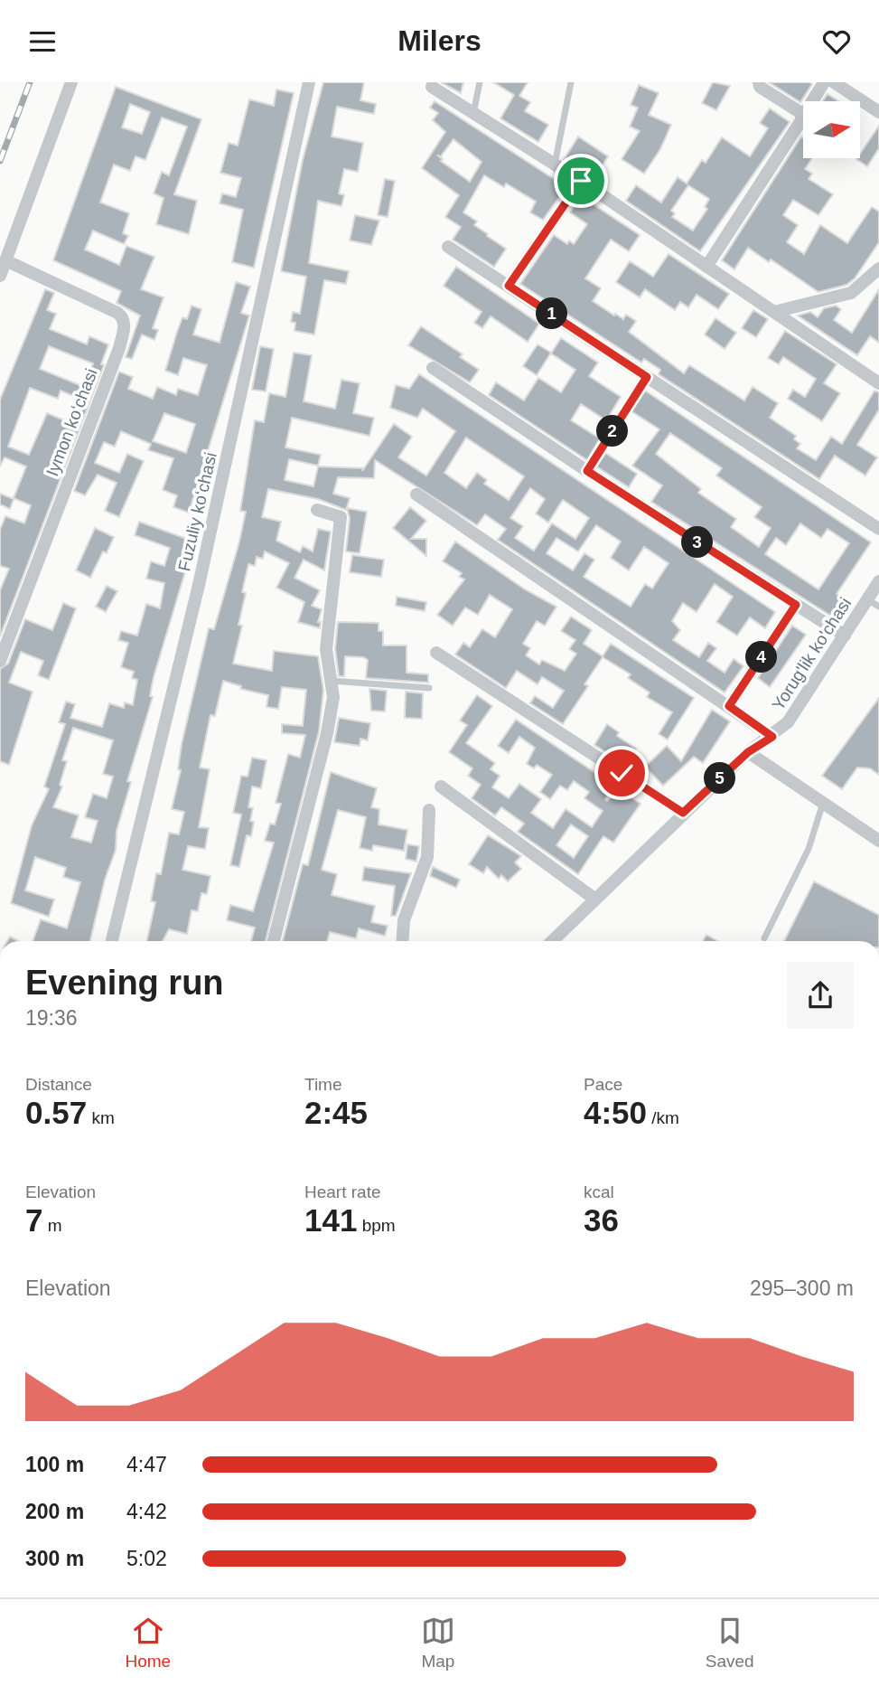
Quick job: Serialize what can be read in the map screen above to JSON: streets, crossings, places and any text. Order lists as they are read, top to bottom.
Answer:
{
  "streets": {
    "street": ["Iymon koʻchasi", "Fuzuliy koʻchasi", "Yorug'lik ko'chasi"]
  },
  "north": "right",
  "page": {
    "header": "Milers",
    "pins": [
      "1",
      "2",
      "3",
      "4",
      "5"
    ],
    "heading": ["Evening run", "19:36"],
    "stats": [
      ["Distance", "0.57 km"],
      ["Time", "2:45"],
      ["Pace", "4:50 /km"],
      ["Elevation", "7 m"],
      ["Heart rate", "141 bpm"],
      ["kcal", "36"]
    ],
    "chart": ["Elevation", "295–300 m"],
    "list": [
      {
        "name": "100 m",
        "note": "4:47"
      },
      {
        "name": "200 m",
        "note": "4:42"
      },
      {
        "name": "300 m",
        "note": "5:02"
      }
    ],
    "tabs": ["Home", "Map", "Saved"]
  }
}
